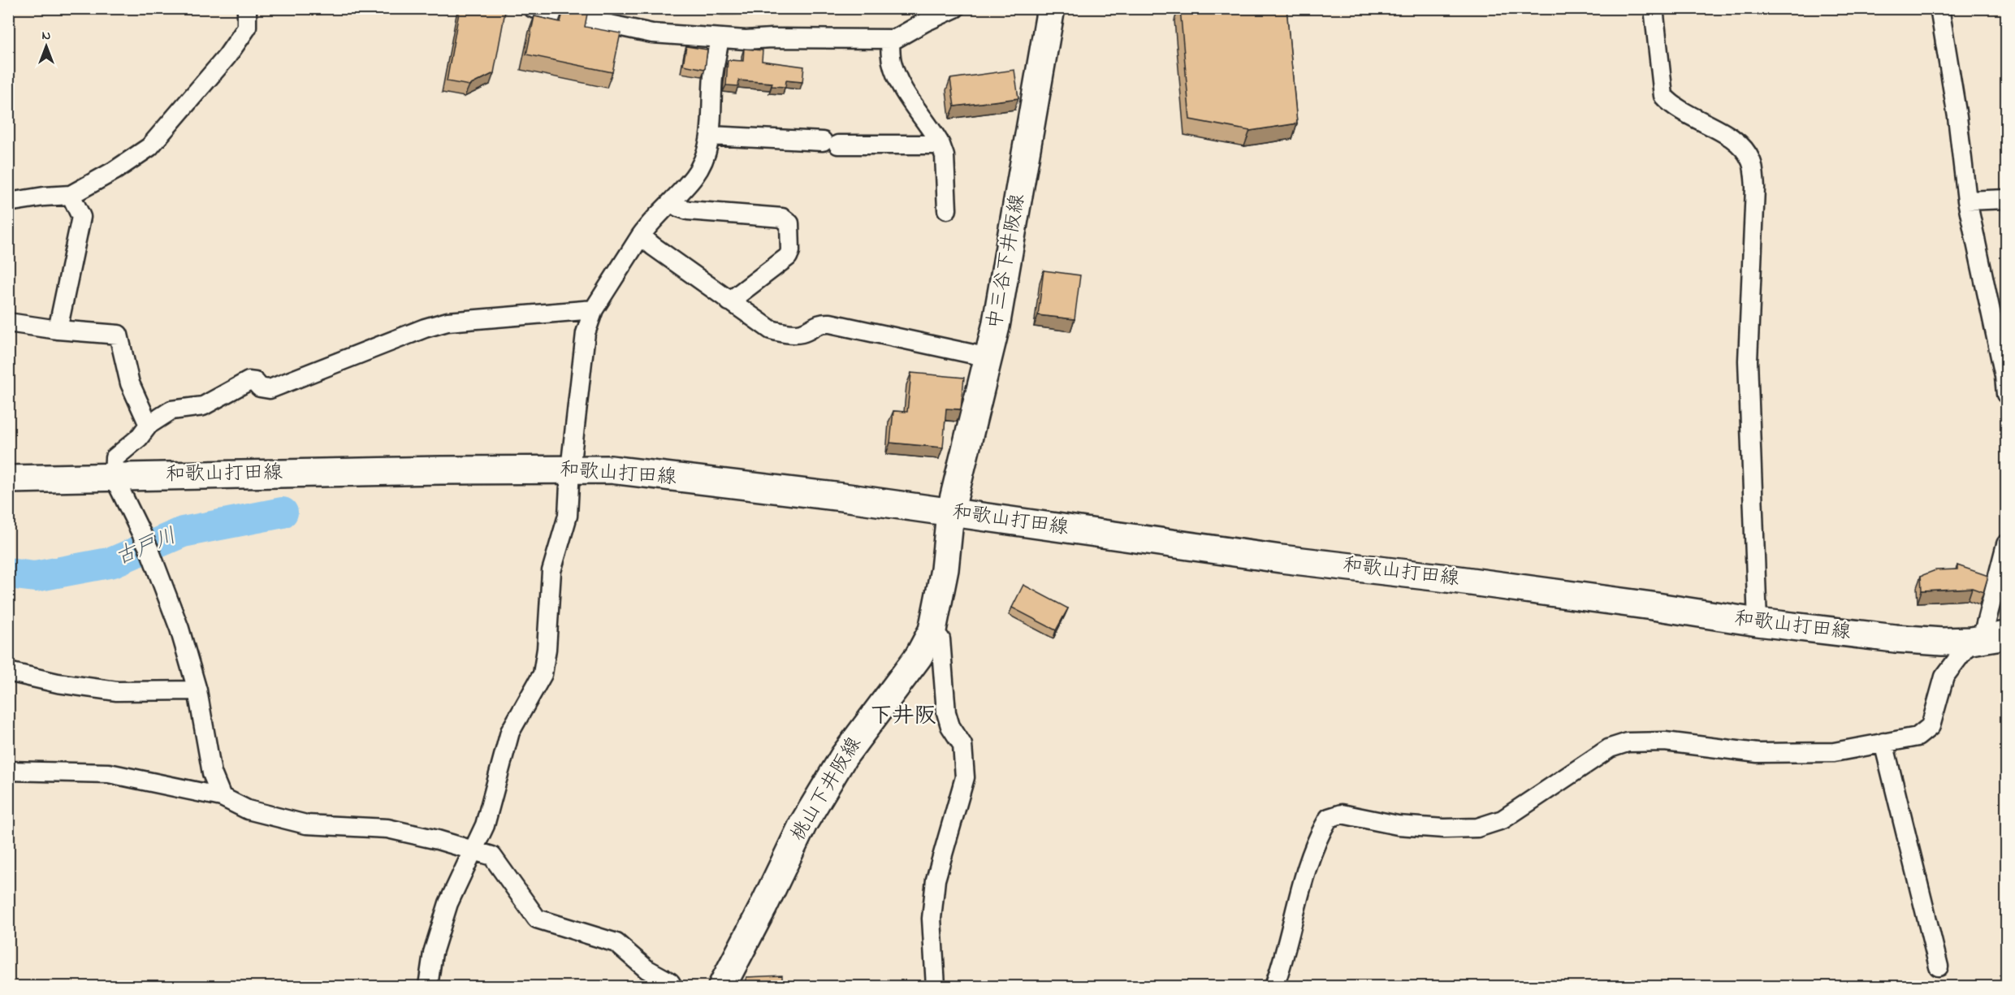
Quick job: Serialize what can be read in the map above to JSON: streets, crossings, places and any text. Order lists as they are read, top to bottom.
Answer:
{
  "streets": {
    "main road": ["中三谷下井阪線", "和歌山打田線", "桃山下井阪線"]
  },
  "crossings": [
    ["中三谷下井阪線", "和歌山打田線"],
    ["中三谷下井阪線", "桃山下井阪線"],
    ["和歌山打田線", "桃山下井阪線"]
  ],
  "districts": ["下井阪"],
  "water": ["古戸川"],
  "north": "top"
}
